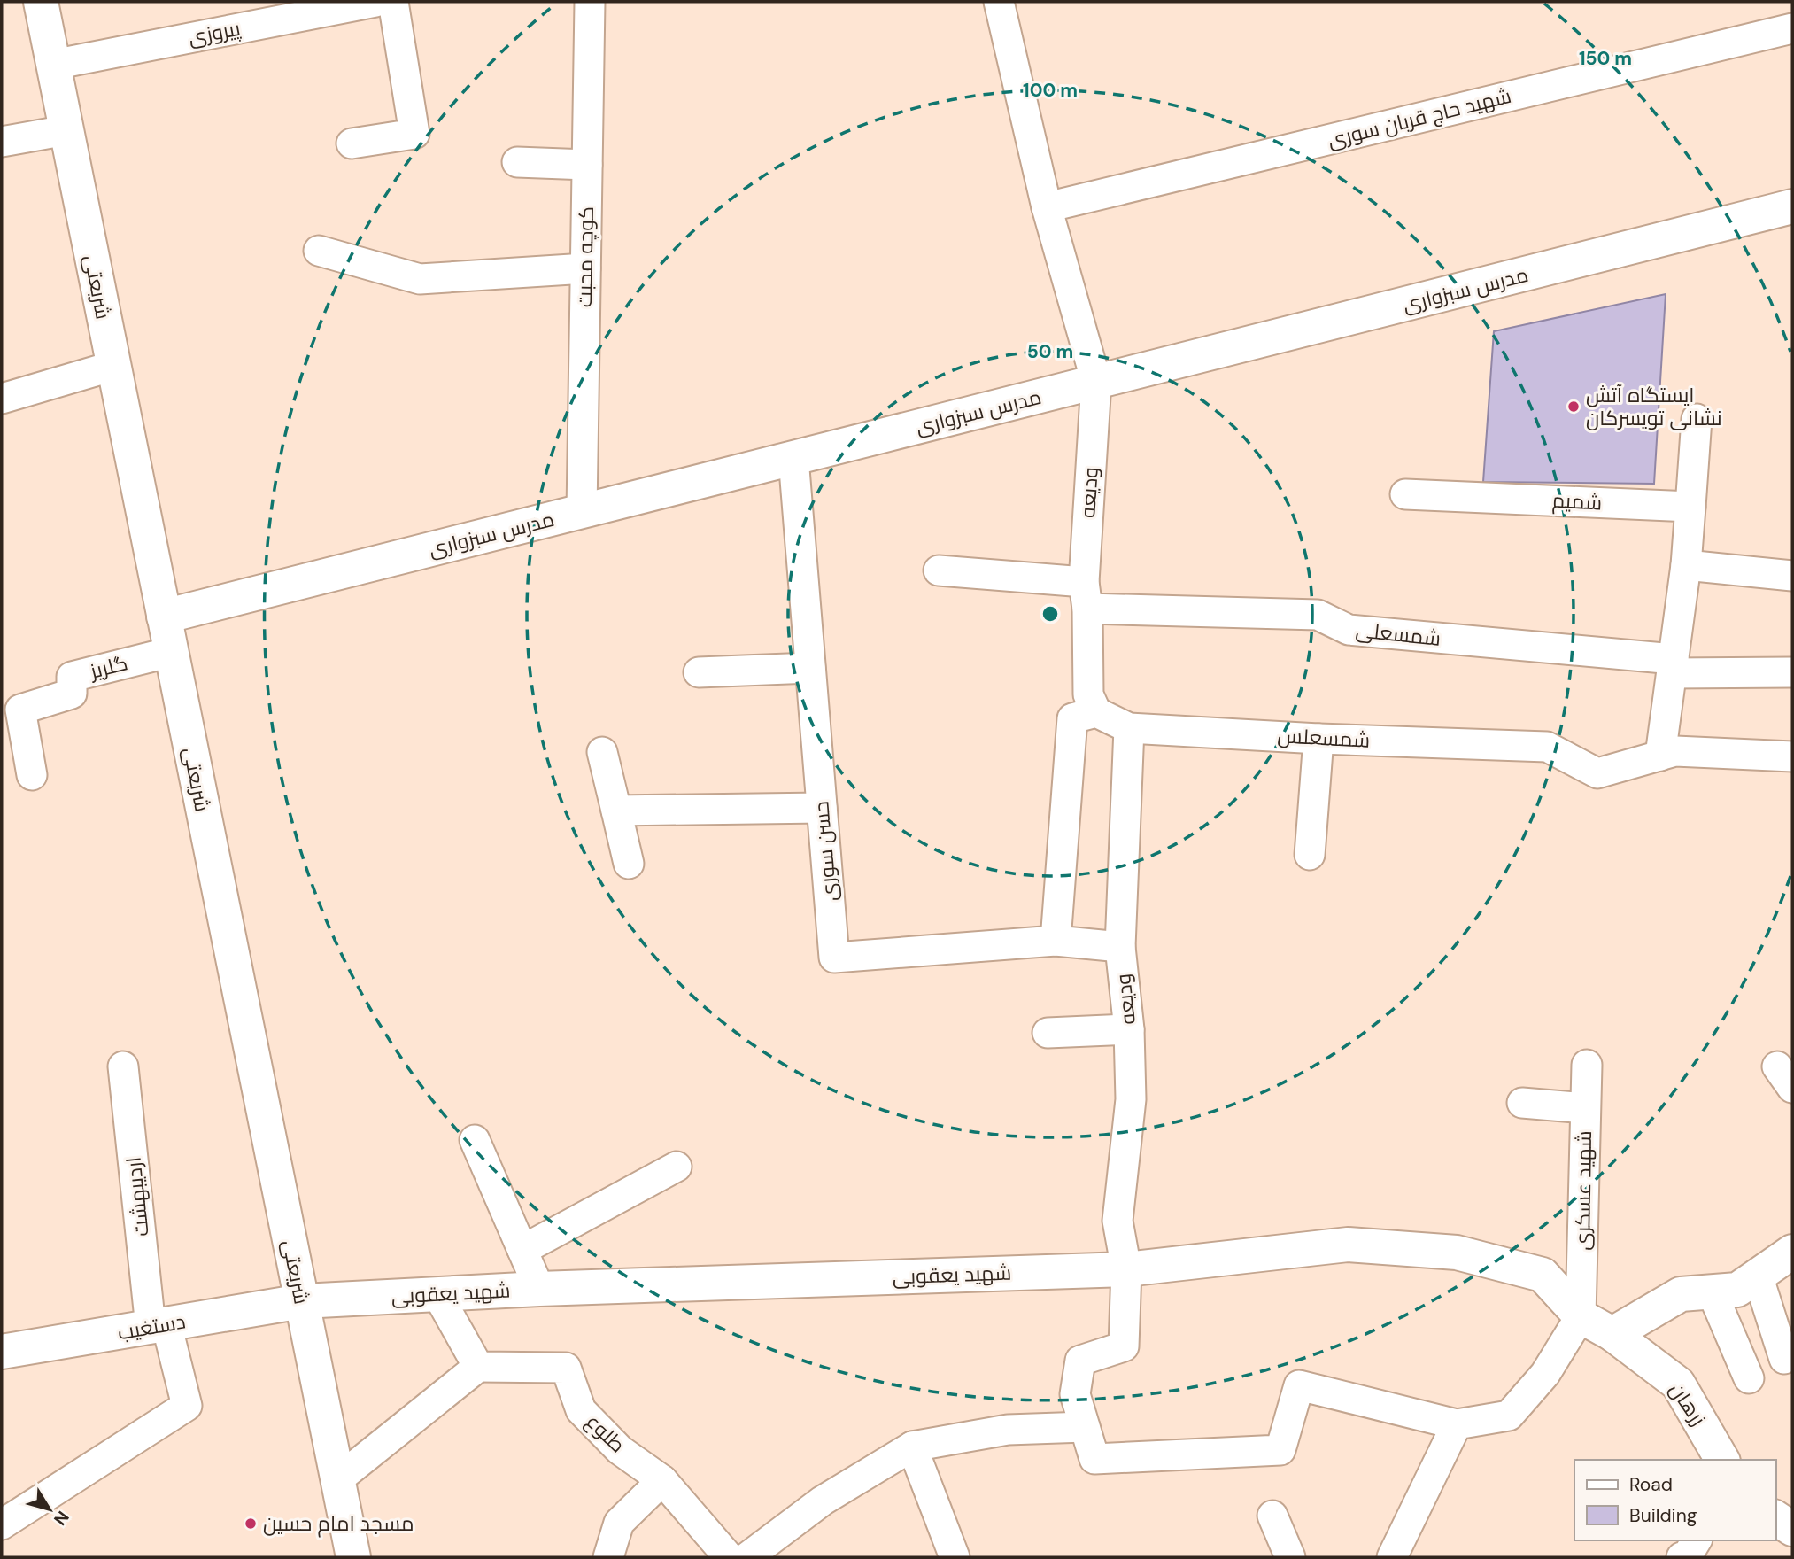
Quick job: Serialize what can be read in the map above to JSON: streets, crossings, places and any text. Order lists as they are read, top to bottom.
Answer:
{
  "streets": {
    "main road": [
      "شریعتی",
      "مدرس سبزواری",
      "شهید یعقوبی",
      "دستغیب",
      "زرهان"
    ],
    "street": [
      "پیروزی",
      "شهید حاج قربان سوری",
      "کوچه محبت",
      "ودیعه",
      "شمیم",
      "شمسعلی",
      "گلریز",
      "شمسعلس",
      "حسن سوری",
      "شهید عسکری",
      "اردیبهشت",
      "طلوع"
    ]
  },
  "crossings": [
    ["پیروزی", "شریعتی"],
    ["شهید حاج قربان سوری", "ودیعه"],
    ["کوچه محبت", "مدرس سبزواری"],
    ["شریعتی", "مدرس سبزواری"],
    ["شریعتی", "گلریز"],
    ["شریعتی", "شهید یعقوبی"],
    ["شریعتی", "دستغیب"],
    ["مدرس سبزواری", "ودیعه"],
    ["مدرس سبزواری", "حسن سوری"],
    ["ودیعه", "شمسعلی"],
    ["ودیعه", "شمسعلس"],
    ["ودیعه", "حسن سوری"],
    ["ودیعه", "شهید یعقوبی"],
    ["شهید عسکری", "شهید یعقوبی"],
    ["شهید عسکری", "زرهان"],
    ["اردیبهشت", "دستغیب"],
    ["شهید یعقوبی", "دستغیب"],
    ["شهید یعقوبی", "زرهان"]
  ],
  "places": ["ایستگاه آتش نشانی تویسرکان", "مسجد امام حسین"],
  "legend": ["Road", "Building"],
  "north": "bottom right",
  "rings": ["150 m", "100 m", "50 m"]
}
